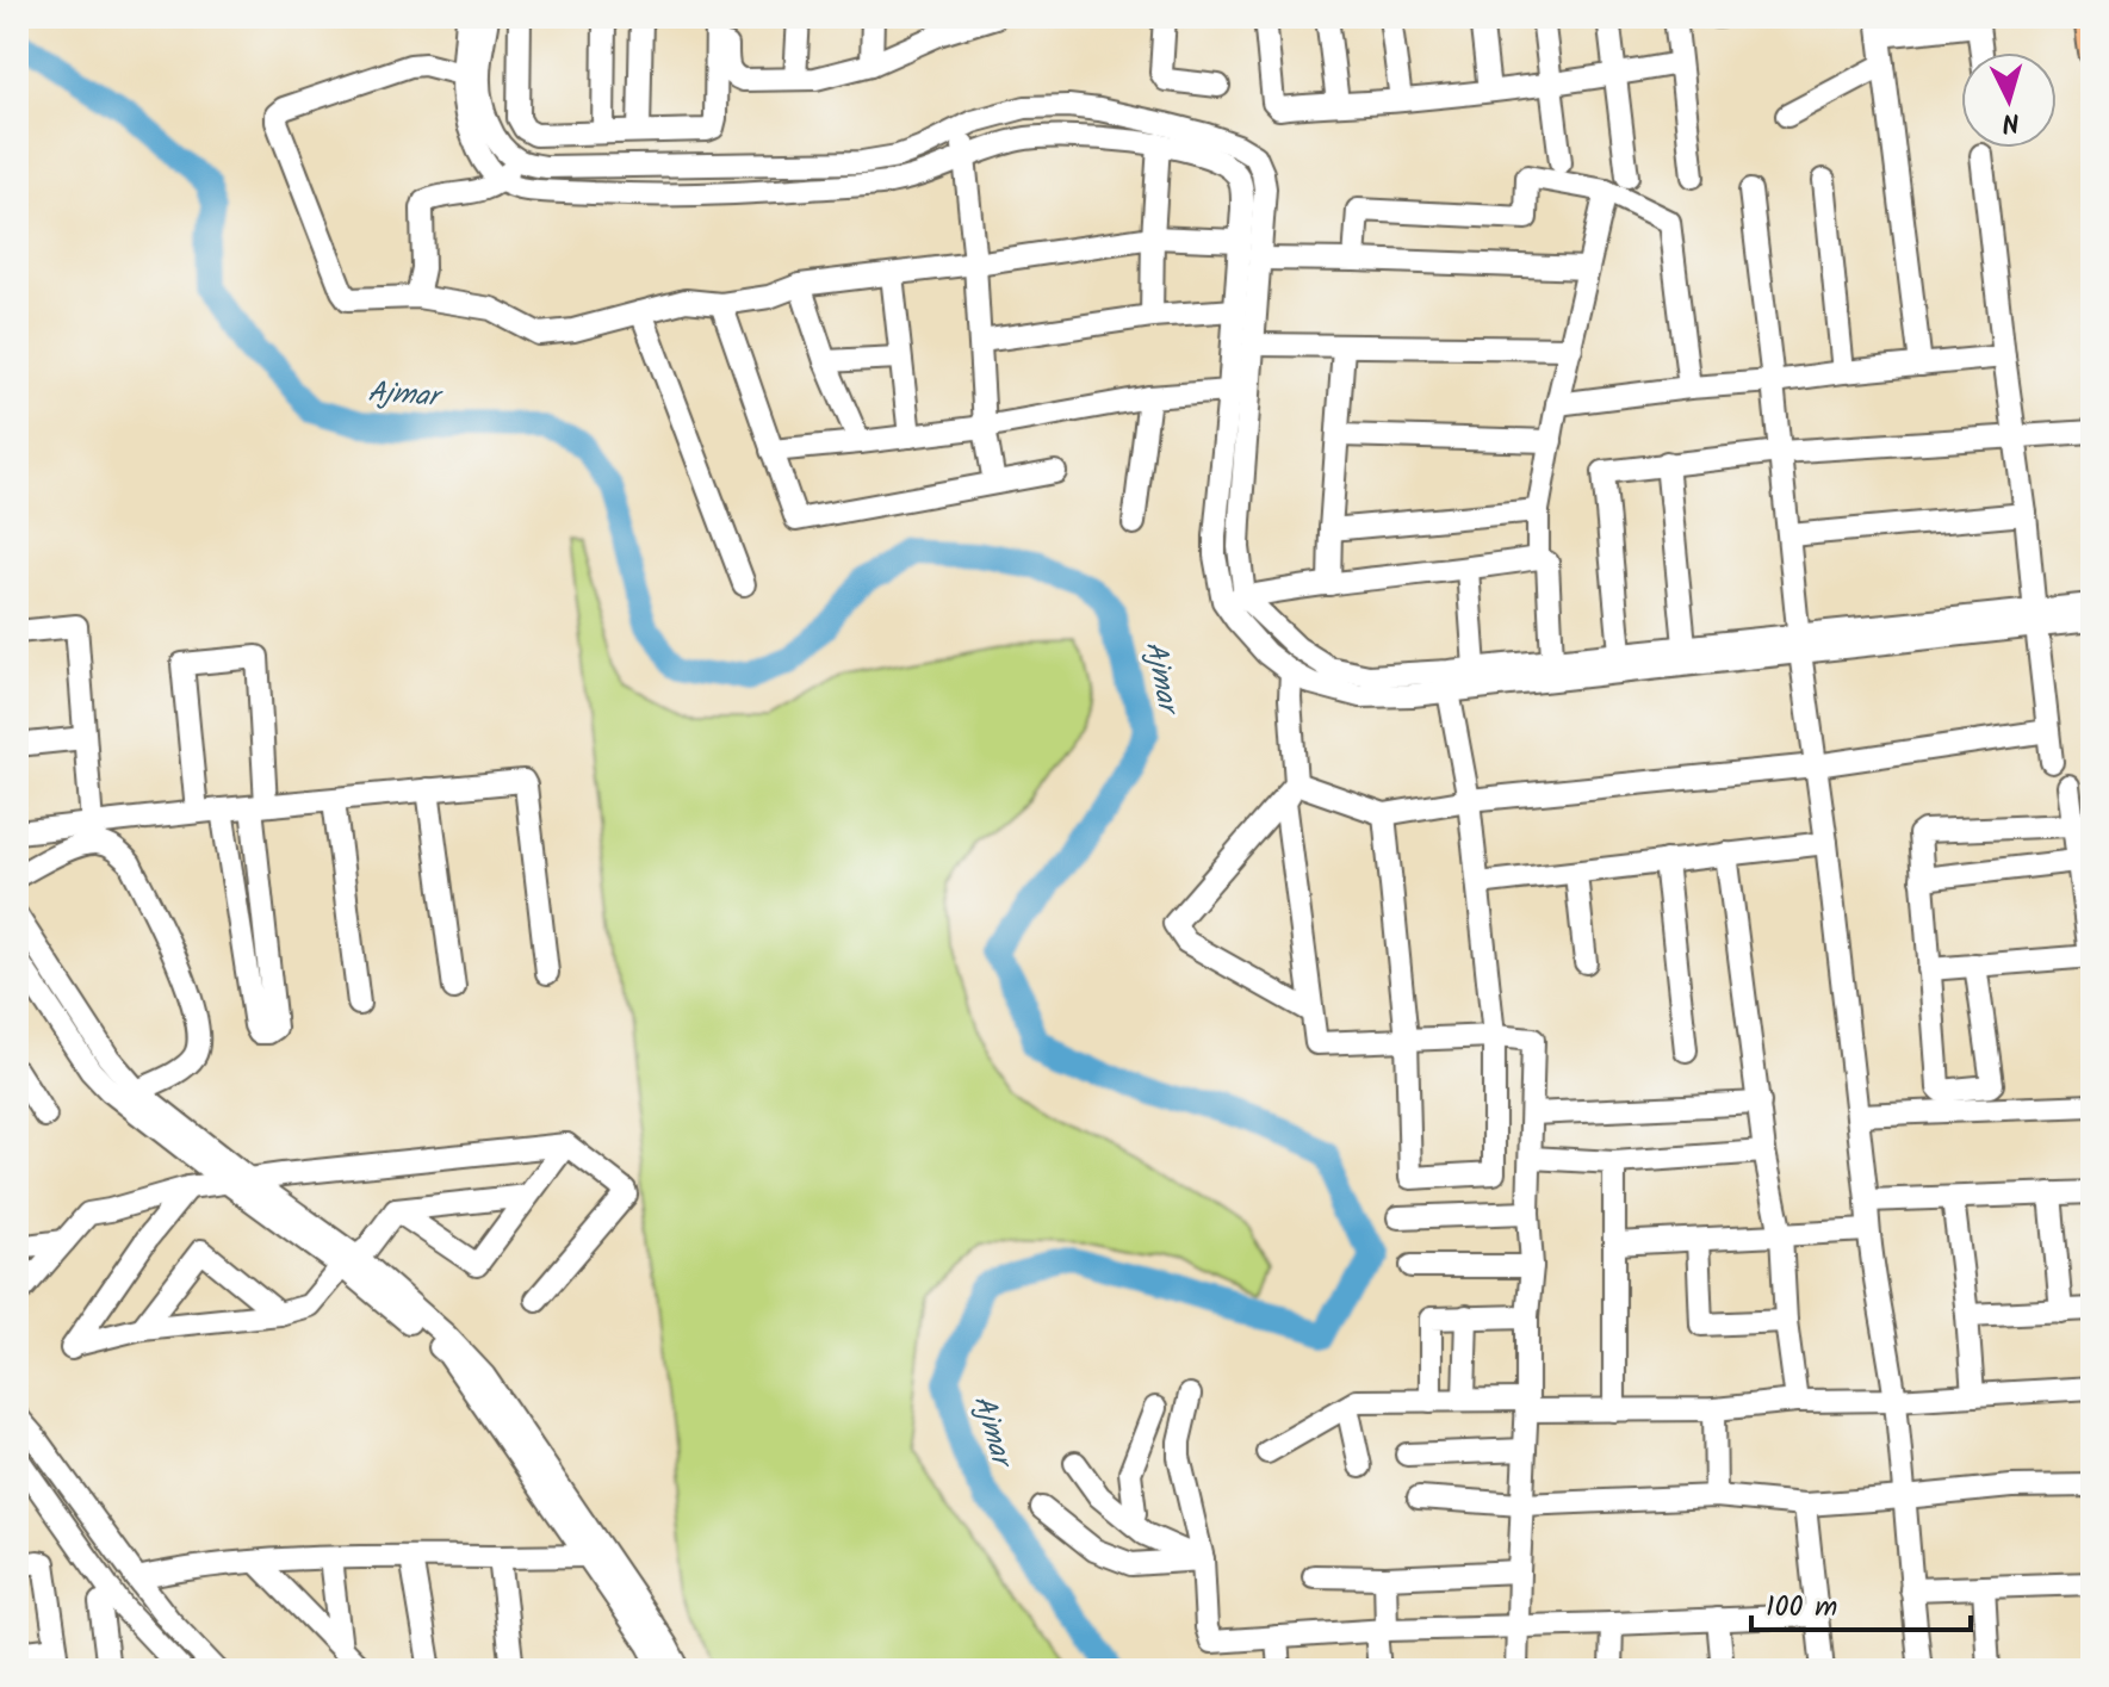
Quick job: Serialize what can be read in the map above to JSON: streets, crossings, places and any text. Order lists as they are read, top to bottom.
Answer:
{
  "water": ["Ajmar"],
  "scale_bar": "100 m",
  "north": "bottom"
}
